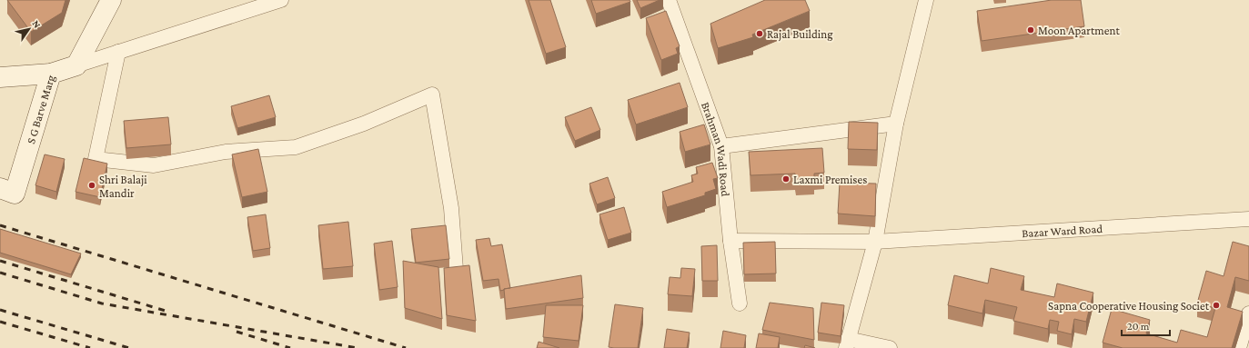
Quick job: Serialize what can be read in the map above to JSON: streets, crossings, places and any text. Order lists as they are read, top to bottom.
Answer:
{
  "streets": {
    "street": ["S G Barve Marg", "Brahman Wadi Road", "Bazar Ward Road"]
  },
  "crossings": [
    ["Brahman Wadi Road", "Bazar Ward Road"]
  ],
  "places": [
    "Moon Apartment",
    "Rajal Building",
    "Laxmi Premises",
    "Shri Balaji Mandir",
    "Sapna Cooperative Housing Societ"
  ],
  "scale_bar": "20 m",
  "north": "top right"
}
